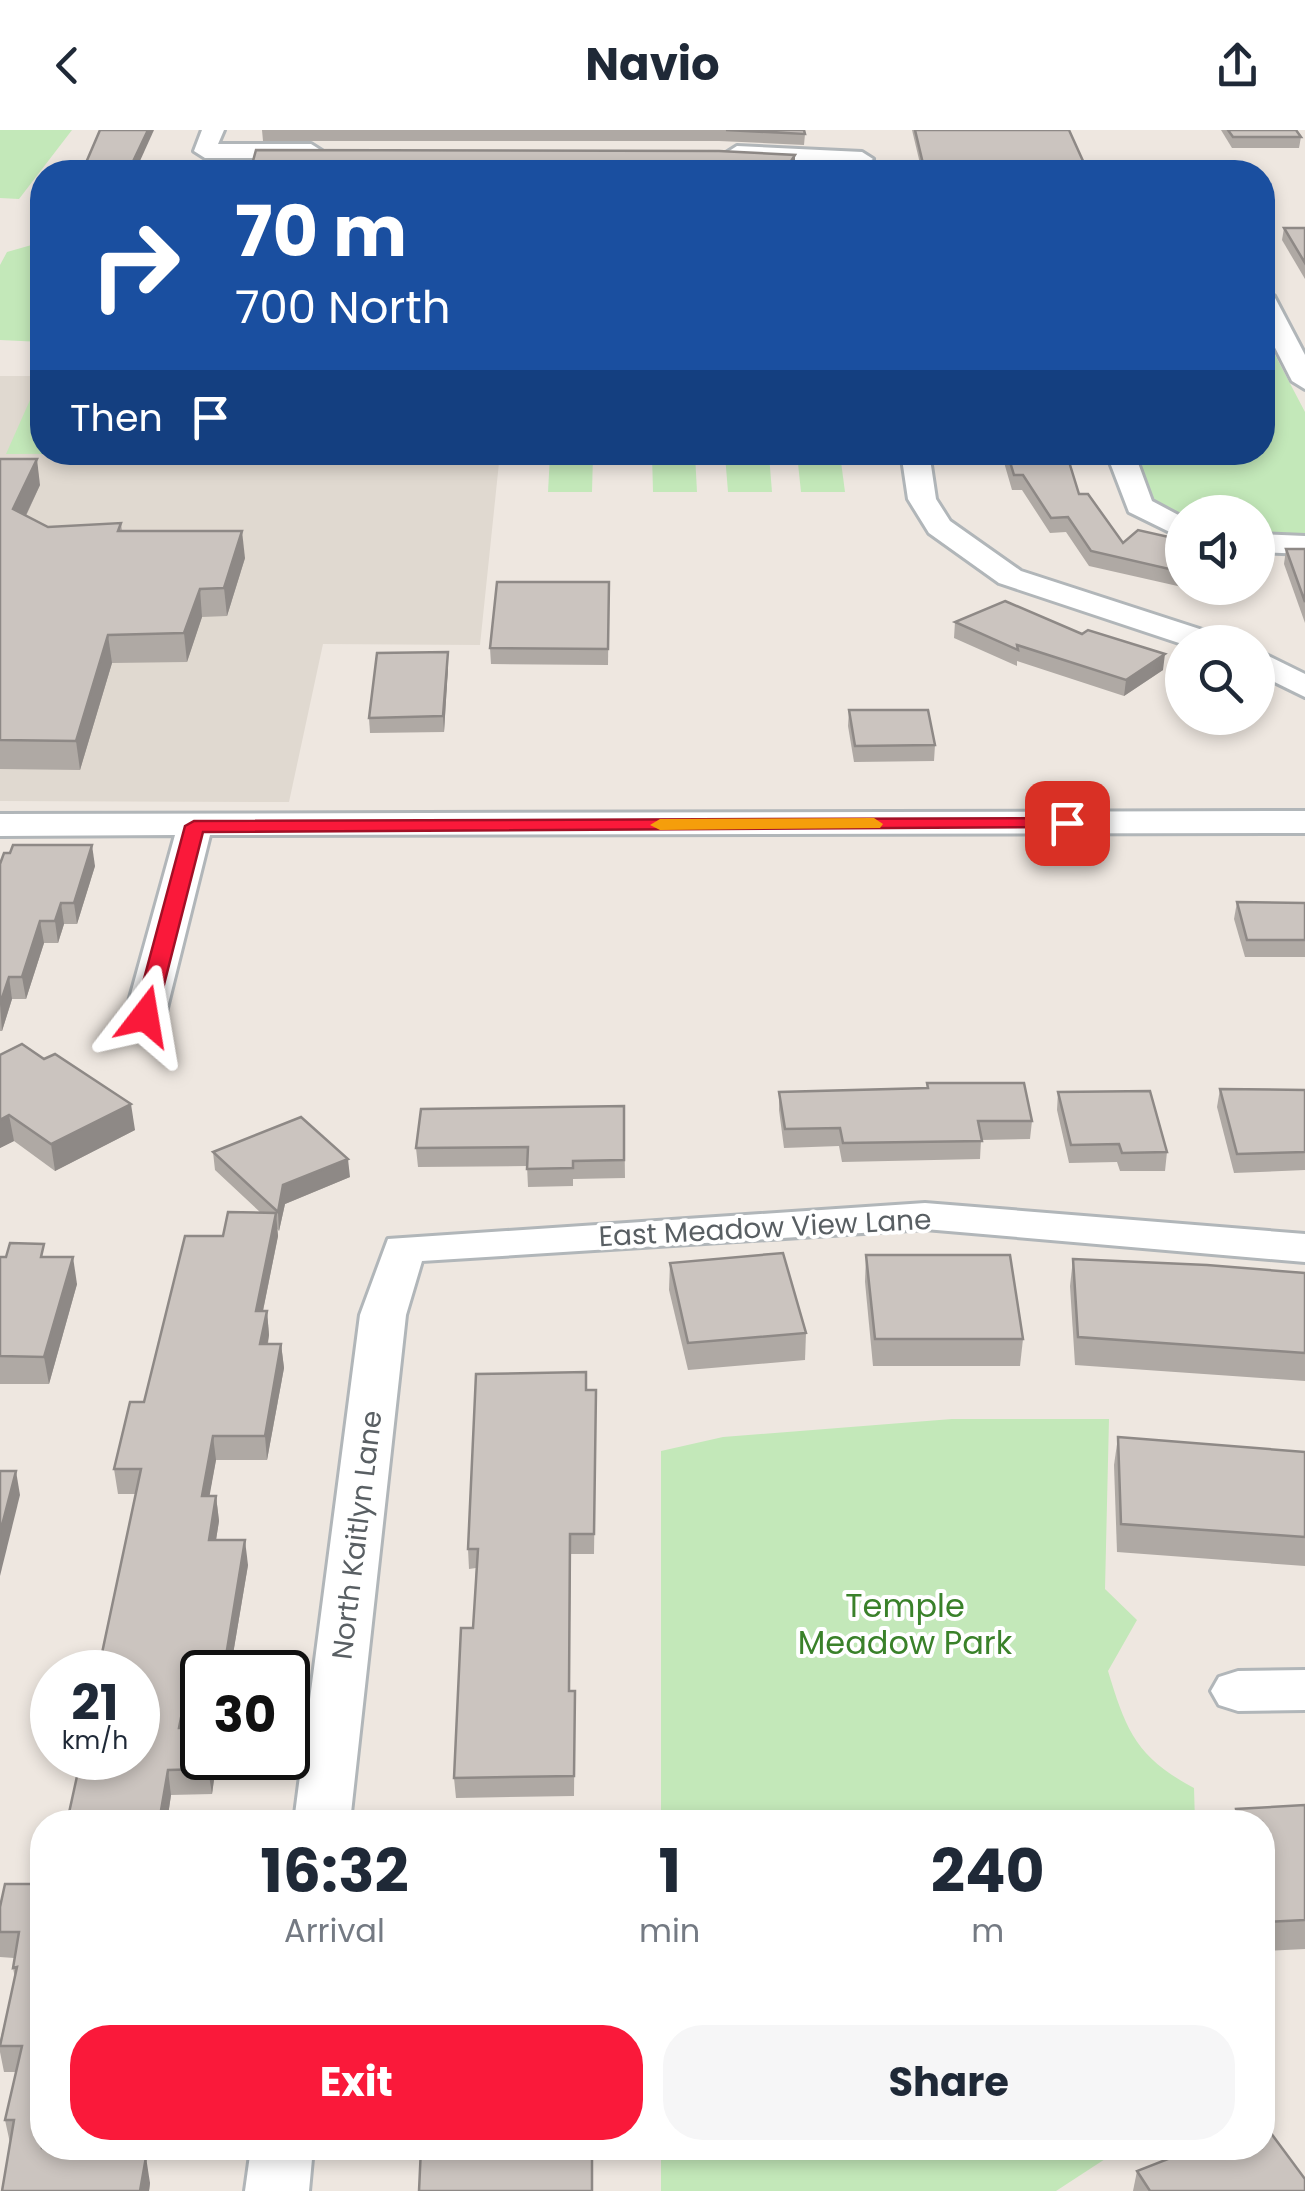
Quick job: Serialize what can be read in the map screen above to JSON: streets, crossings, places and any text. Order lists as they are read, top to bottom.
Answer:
{
  "streets": {
    "street": ["East Meadow View Lane", "North Kaitlyn Lane"]
  },
  "crossings": [
    ["East Meadow View Lane", "North Kaitlyn Lane"]
  ],
  "parks": ["Temple Meadow Park"],
  "page": {
    "header": "Navio",
    "turn": ["70 m", "700 North"],
    "then": "Then",
    "speed": "21 km/h",
    "limit": "30",
    "eta": [
      "16:32",
      "Arrival",
      "1",
      "min",
      "240",
      "m"
    ],
    "buttons": ["Exit", "Share"]
  }
}
